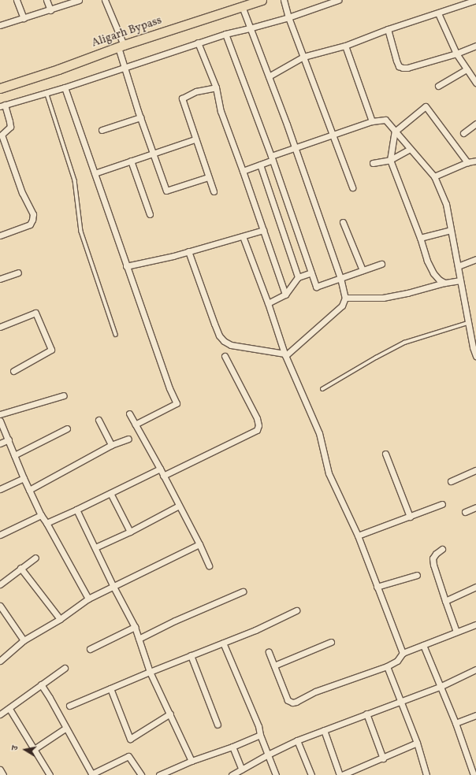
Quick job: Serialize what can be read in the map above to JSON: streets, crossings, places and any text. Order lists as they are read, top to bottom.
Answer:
{
  "streets": {
    "highway": ["Aligarh Bypass"]
  },
  "north": "left"
}
